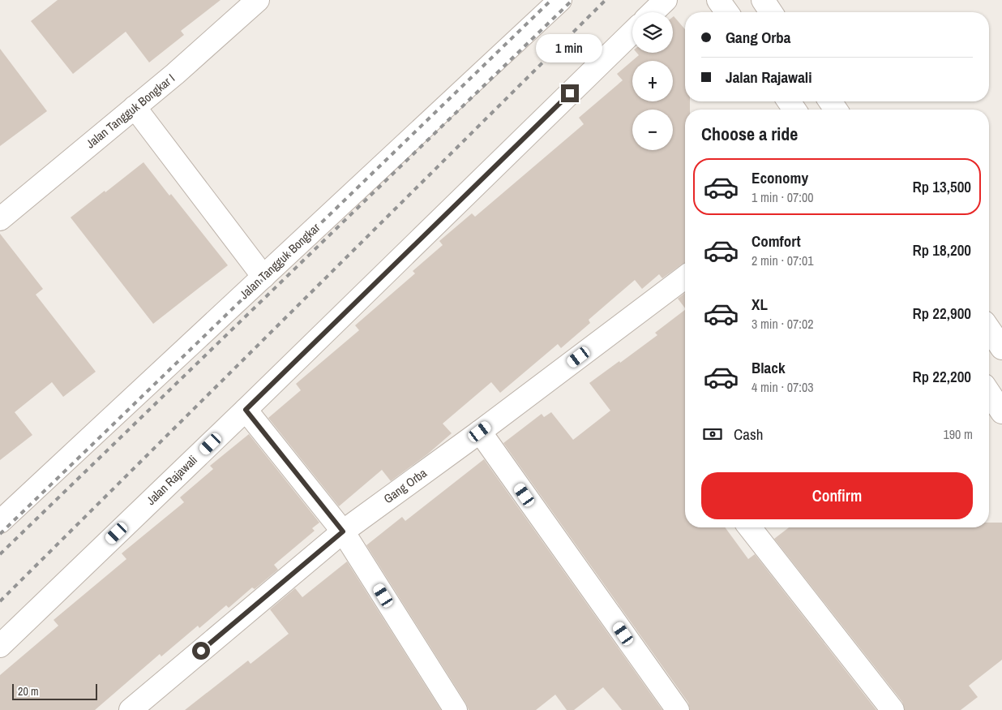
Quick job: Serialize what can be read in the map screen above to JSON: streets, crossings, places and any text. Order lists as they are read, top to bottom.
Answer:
{
  "streets": {
    "street": [
      "Jalan Tangguk Bongkar I",
      "Jalan Tangguk Bongkar",
      "Jalan Rajawali",
      "Gang Orba"
    ]
  },
  "scale_bar": "20 m",
  "page": {
    "map_buttons": ["+", "−"],
    "banner": ["Gang Orba", "Jalan Rajawali"],
    "bubble": "1 min",
    "heading": "Choose a ride",
    "list": [
      {
        "name": "Economy",
        "note": "1 min · 07:00",
        "value": "Rp 13,500"
      },
      {
        "name": "Comfort",
        "note": "2 min · 07:01",
        "value": "Rp 18,200"
      },
      {
        "name": "XL",
        "note": "3 min · 07:02",
        "value": "Rp 22,900"
      },
      {
        "name": "Black",
        "note": "4 min · 07:03",
        "value": "Rp 22,200"
      }
    ],
    "pay": ["Cash", "190 m"],
    "buttons": "Confirm",
    "scale": "20 m"
  }
}
